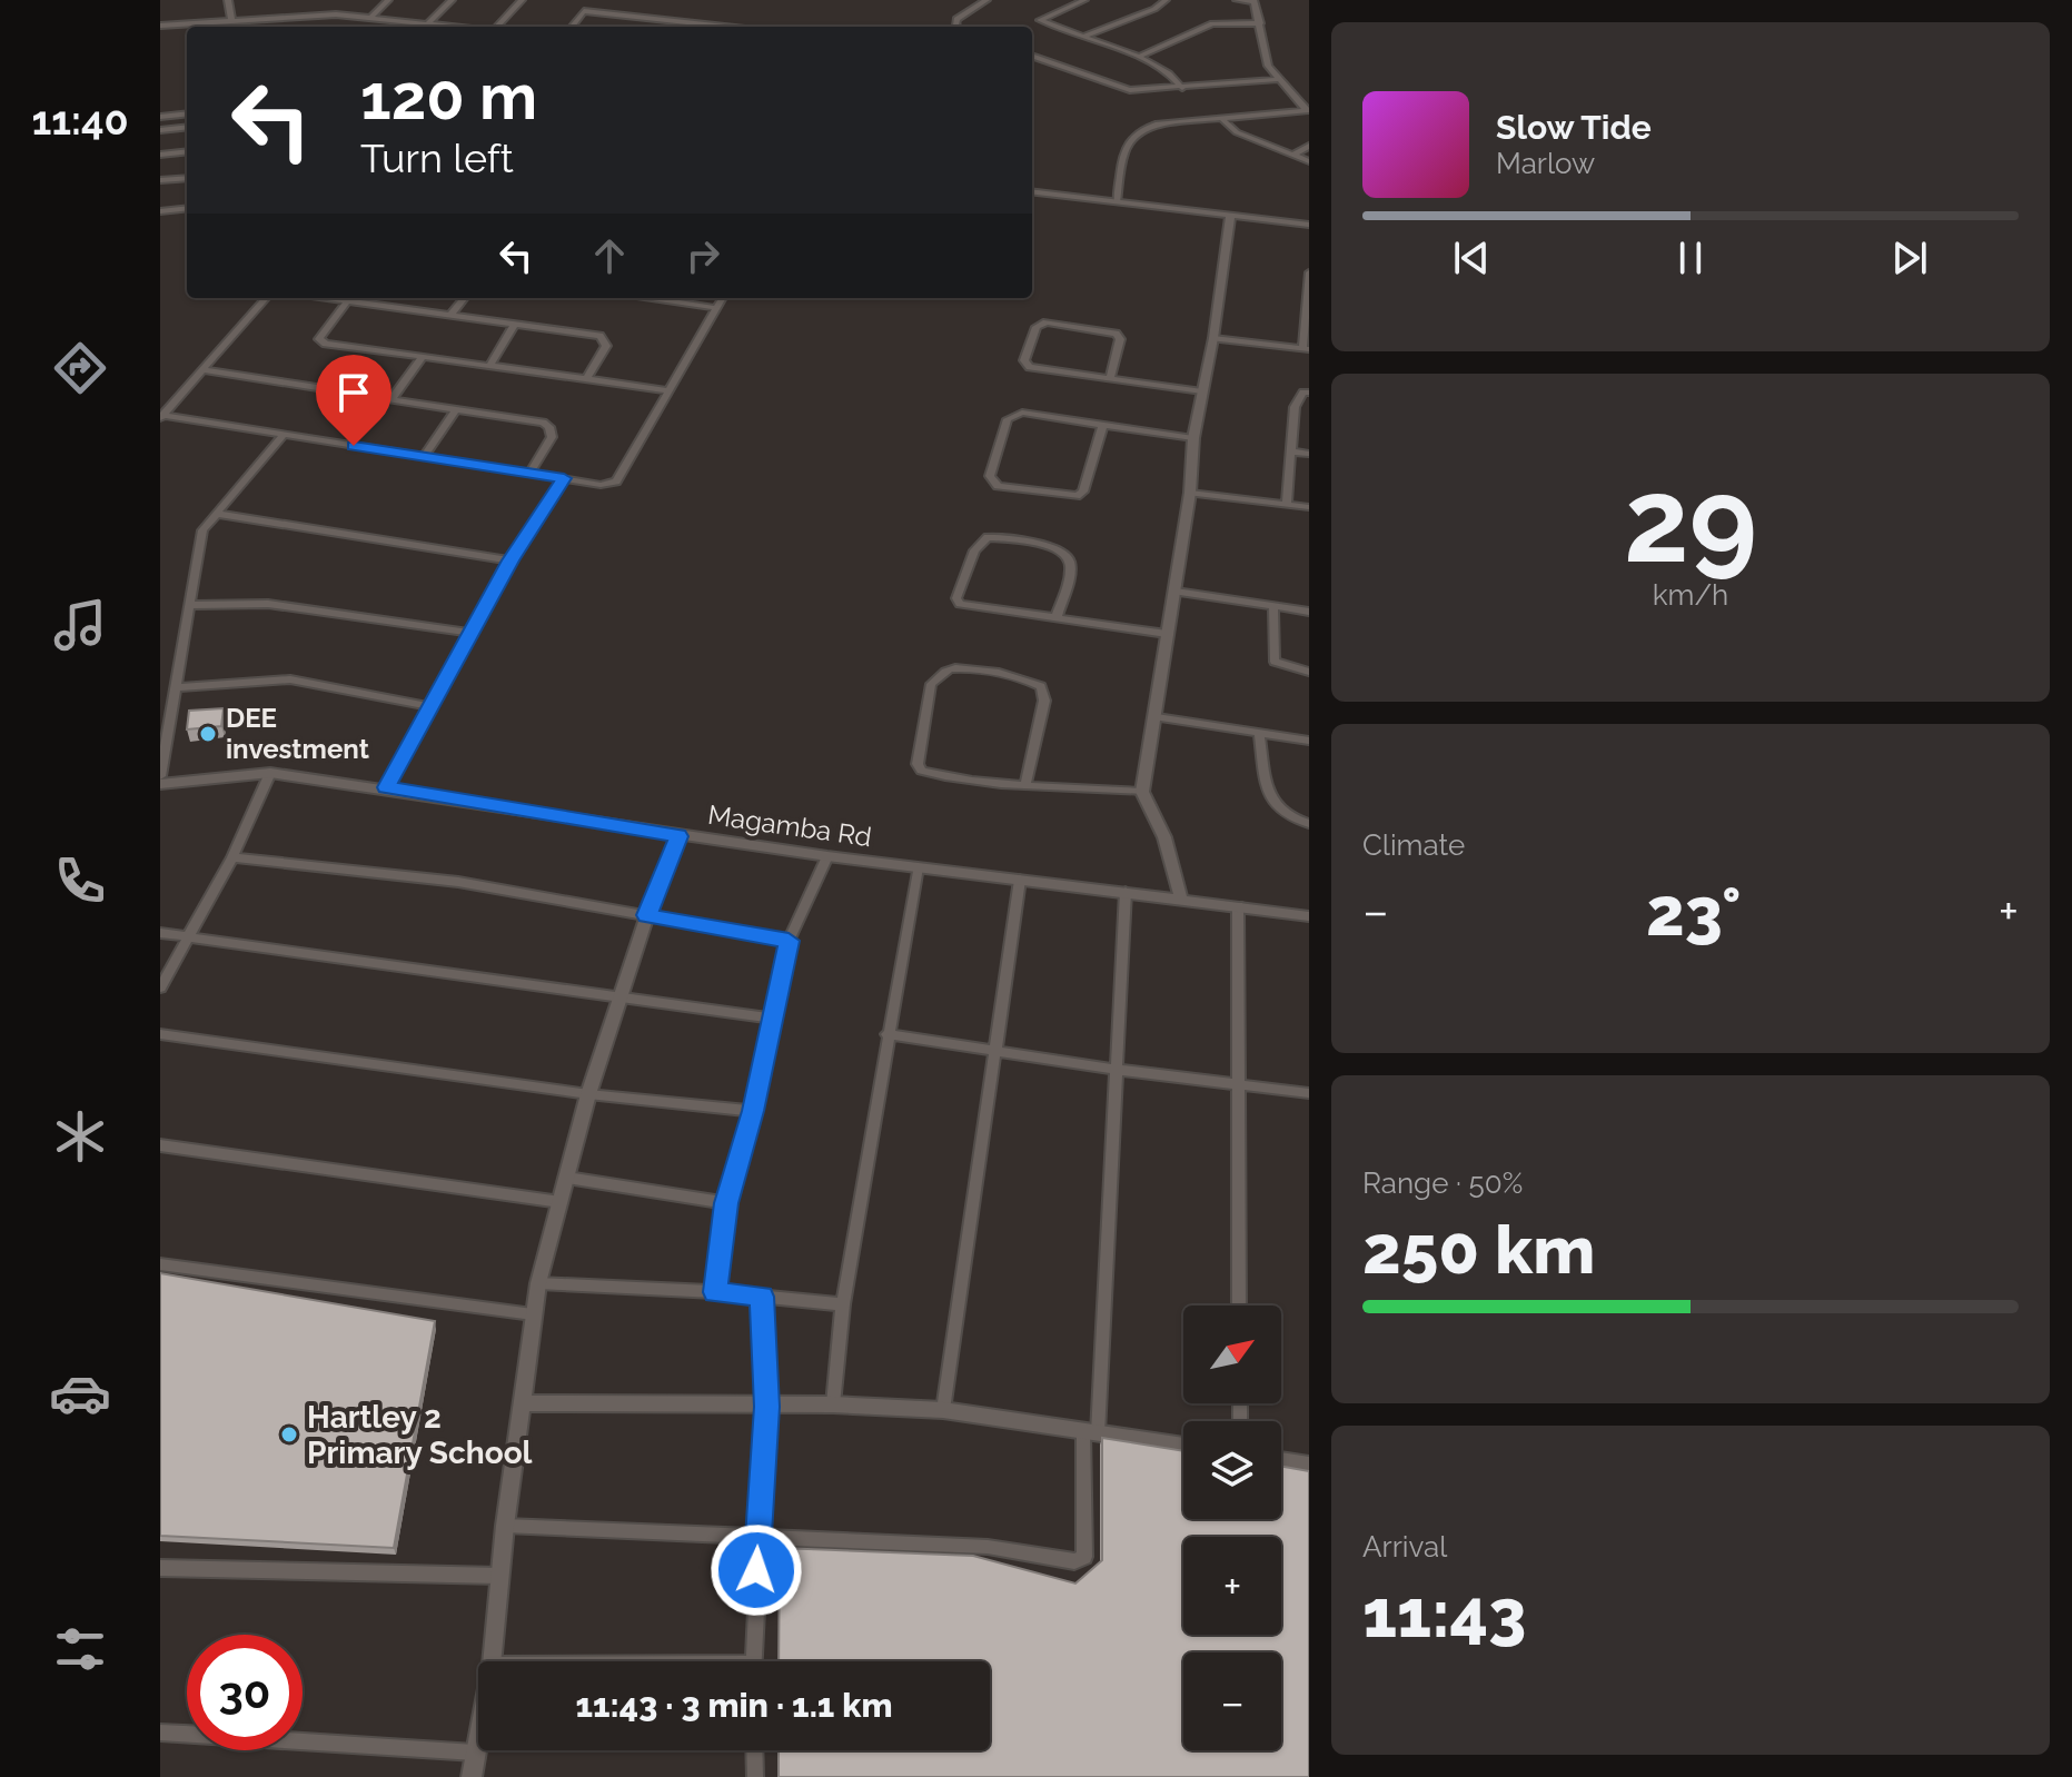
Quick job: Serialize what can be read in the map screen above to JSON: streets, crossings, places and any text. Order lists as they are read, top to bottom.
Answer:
{
  "streets": {
    "street": ["Magamba Rd"]
  },
  "places": ["DEE investment", "Hartley 2 Primary School"],
  "north": "top right",
  "page": {
    "tabs": "11:40",
    "turn": ["120 m", "Turn left"],
    "song": ["Slow Tide", "Marlow"],
    "tile": [
      ["29", "km/h"],
      "Climate",
      ["Range · 50%", "250 km"],
      ["Arrival", "11:43"]
    ],
    "heat": ["−", "23°", "+"],
    "map_buttons": ["+", "−"],
    "limit": "30",
    "trip": "11:43 · 3 min · 1.1 km"
  }
}
